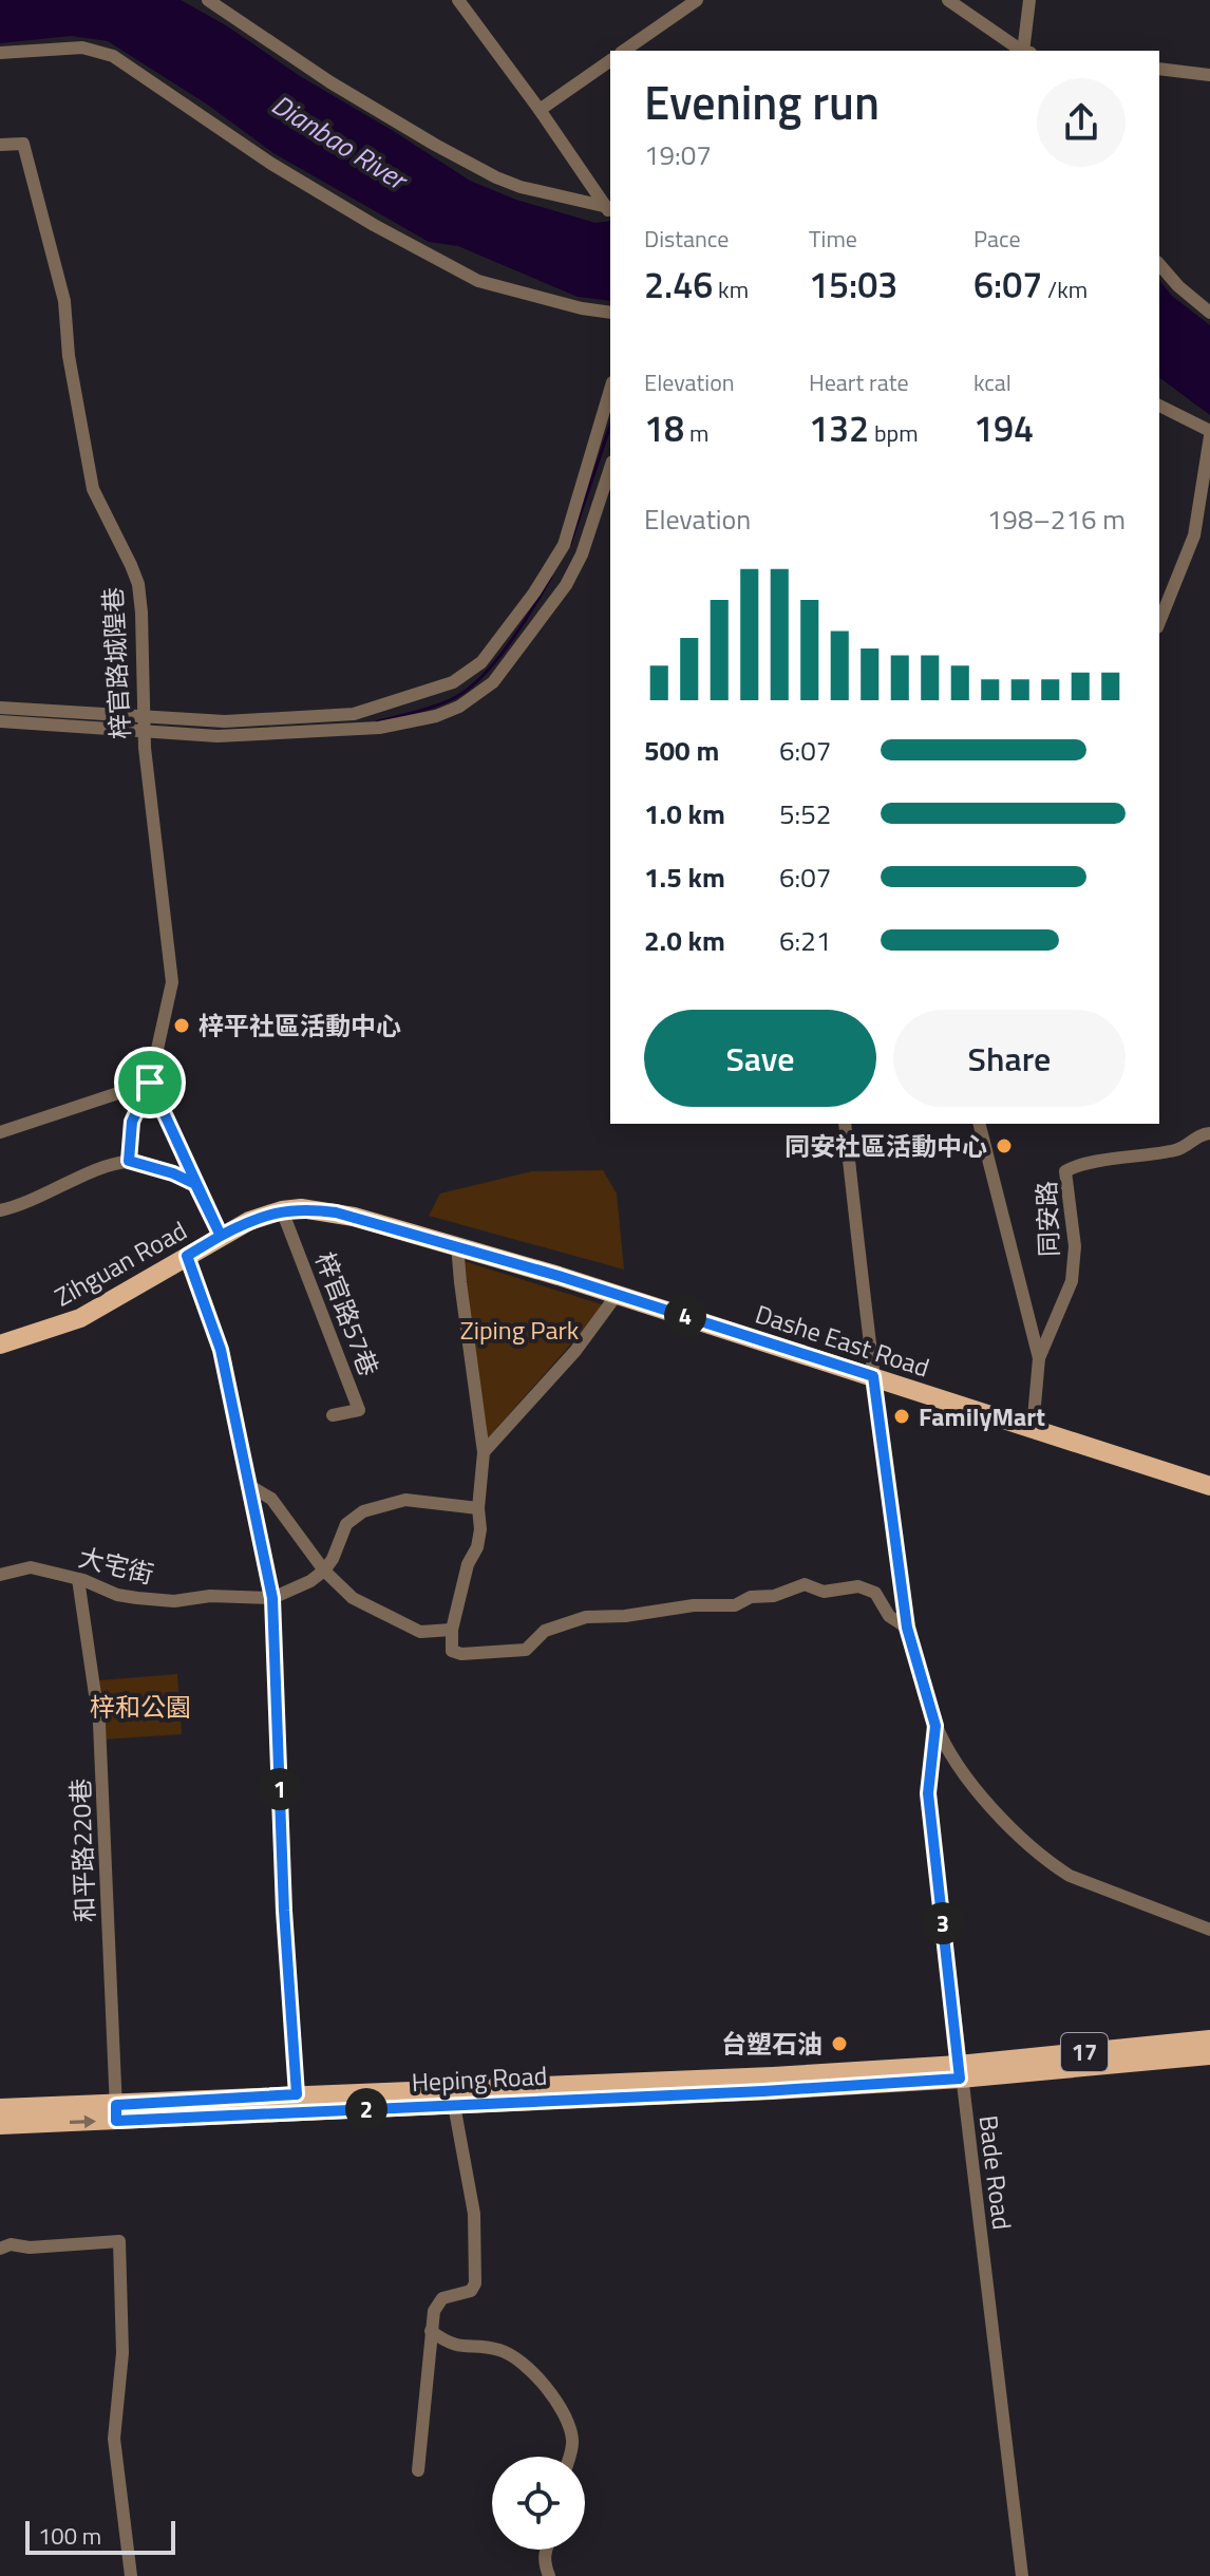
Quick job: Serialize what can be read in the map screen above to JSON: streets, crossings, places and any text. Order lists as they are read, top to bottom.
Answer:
{
  "streets": {
    "main road": [
      "Zihguan Road",
      "Dashe East Road",
      "17",
      "Heping Road"
    ],
    "street": [
      "梓官路城隍巷",
      "同安路",
      "梓官路57巷",
      "大宅街",
      "和平路220巷",
      "Bade Road"
    ]
  },
  "crossings": [
    ["同安路", "Dashe East Road"],
    ["Zihguan Road", "梓官路57巷"],
    ["Zihguan Road", "Dashe East Road"],
    ["大宅街", "和平路220巷"],
    ["和平路220巷", "Heping Road"],
    ["17", "Heping Road"],
    ["17", "Bade Road"],
    ["Heping Road", "Bade Road"]
  ],
  "water": ["Dianbao River"],
  "parks": ["Ziping Park", "梓和公園"],
  "places": [
    "梓平社區活動中心",
    "同安社區活動中心",
    "FamilyMart",
    "台塑石油"
  ],
  "scale_bar": "100 m",
  "page": {
    "heading": ["Evening run", "19:07"],
    "stats": [
      ["Distance", "2.46 km"],
      ["Time", "15:03"],
      ["Pace", "6:07 /km"],
      ["Elevation", "18 m"],
      ["Heart rate", "132 bpm"],
      ["kcal", "194"]
    ],
    "chart": ["Elevation", "198–216 m"],
    "list": [
      {
        "name": "500 m",
        "note": "6:07"
      },
      {
        "name": "1.0 km",
        "note": "5:52"
      },
      {
        "name": "1.5 km",
        "note": "6:07"
      },
      {
        "name": "2.0 km",
        "note": "6:21"
      }
    ],
    "buttons": ["Save", "Share"],
    "pins": [
      "4",
      "1",
      "3",
      "2"
    ],
    "scale": "100 m"
  }
}
